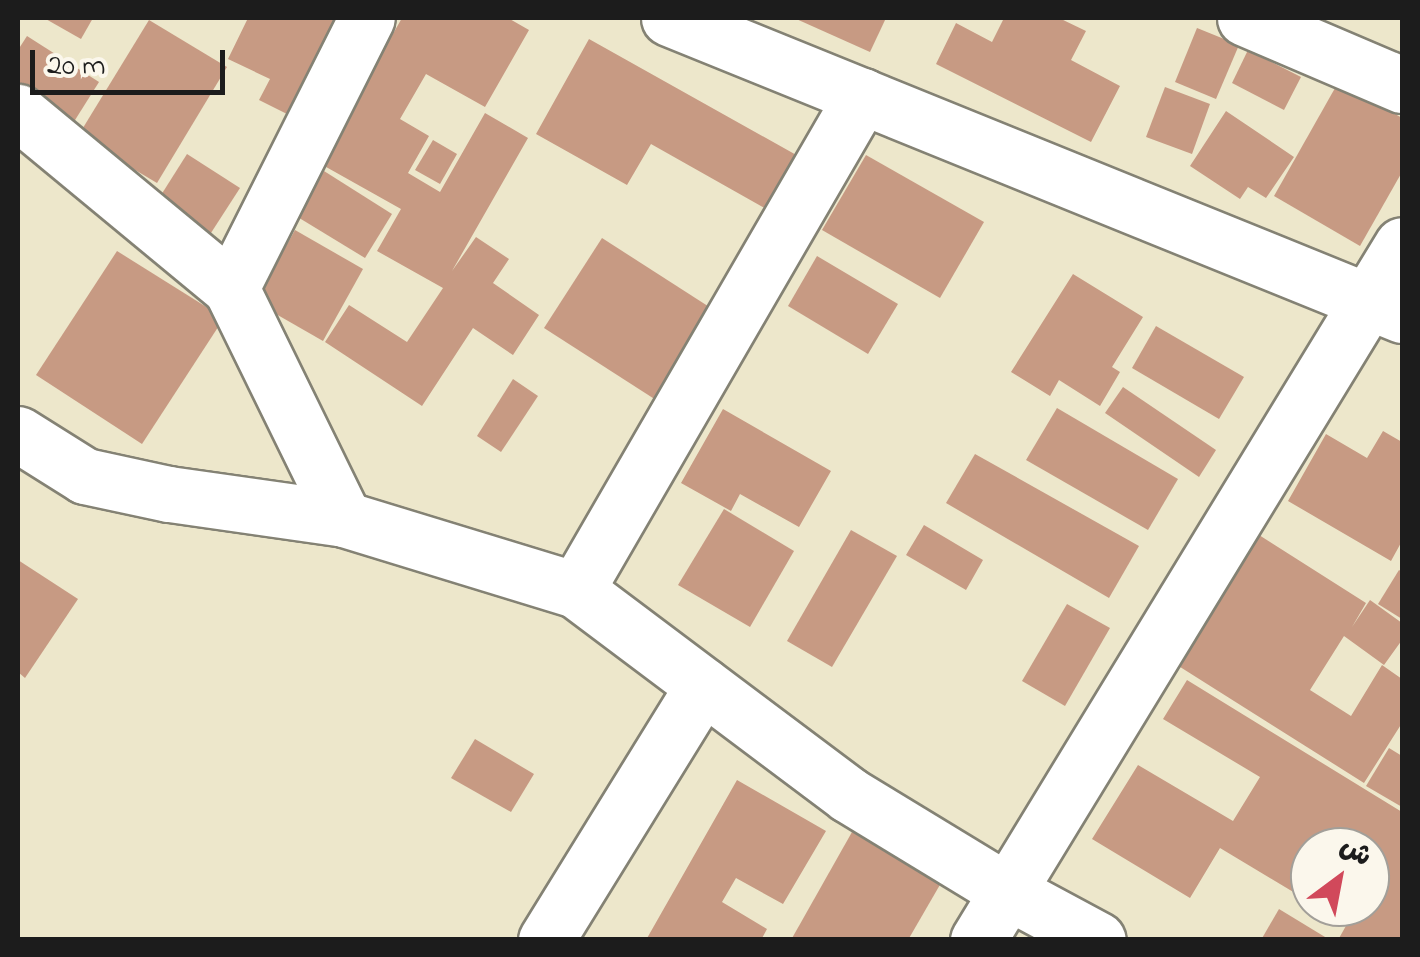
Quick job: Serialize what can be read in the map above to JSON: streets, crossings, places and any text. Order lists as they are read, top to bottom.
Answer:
{
  "scale_bar": "20 m",
  "north": "top right"
}
